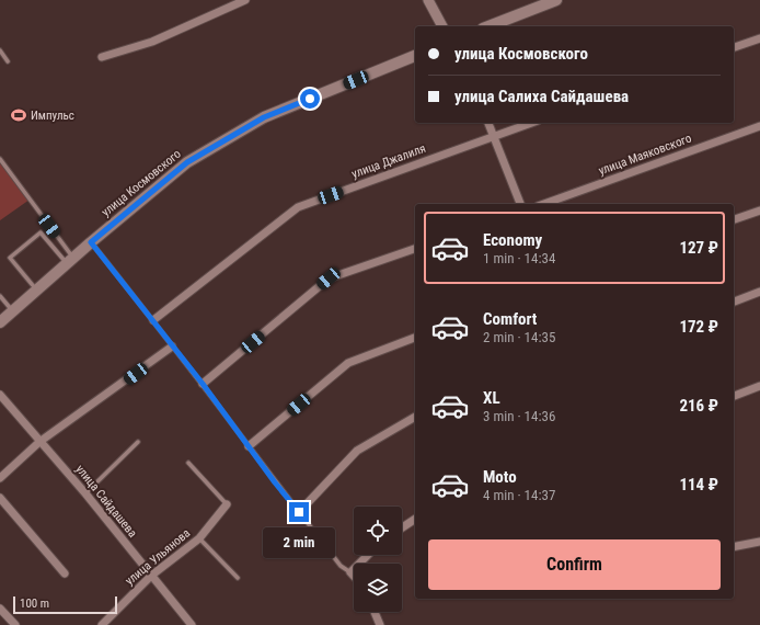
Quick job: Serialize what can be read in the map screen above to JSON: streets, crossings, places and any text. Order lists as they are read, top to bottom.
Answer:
{
  "streets": {
    "main road": ["улица Космовского"],
    "street": [
      "улица Маяковского",
      "улица Джалиля",
      "улица Сайдашева",
      "улица Ульянова"
    ]
  },
  "crossings": [
    ["улица Сайдашева", "улица Ульянова"]
  ],
  "places": {
    "sports": ["Импульс"]
  },
  "scale_bar": "100 m",
  "page": {
    "banner": ["улица Космовского", "улица Салиха Сайдашева"],
    "list": [
      {
        "name": "Economy",
        "note": "1 min · 14:34",
        "value": "127 ₽"
      },
      {
        "name": "Comfort",
        "note": "2 min · 14:35",
        "value": "172 ₽"
      },
      {
        "name": "XL",
        "note": "3 min · 14:36",
        "value": "216 ₽"
      },
      {
        "name": "Moto",
        "note": "4 min · 14:37",
        "value": "114 ₽"
      }
    ],
    "bubble": "2 min",
    "buttons": "Confirm",
    "scale": "100 m"
  }
}
